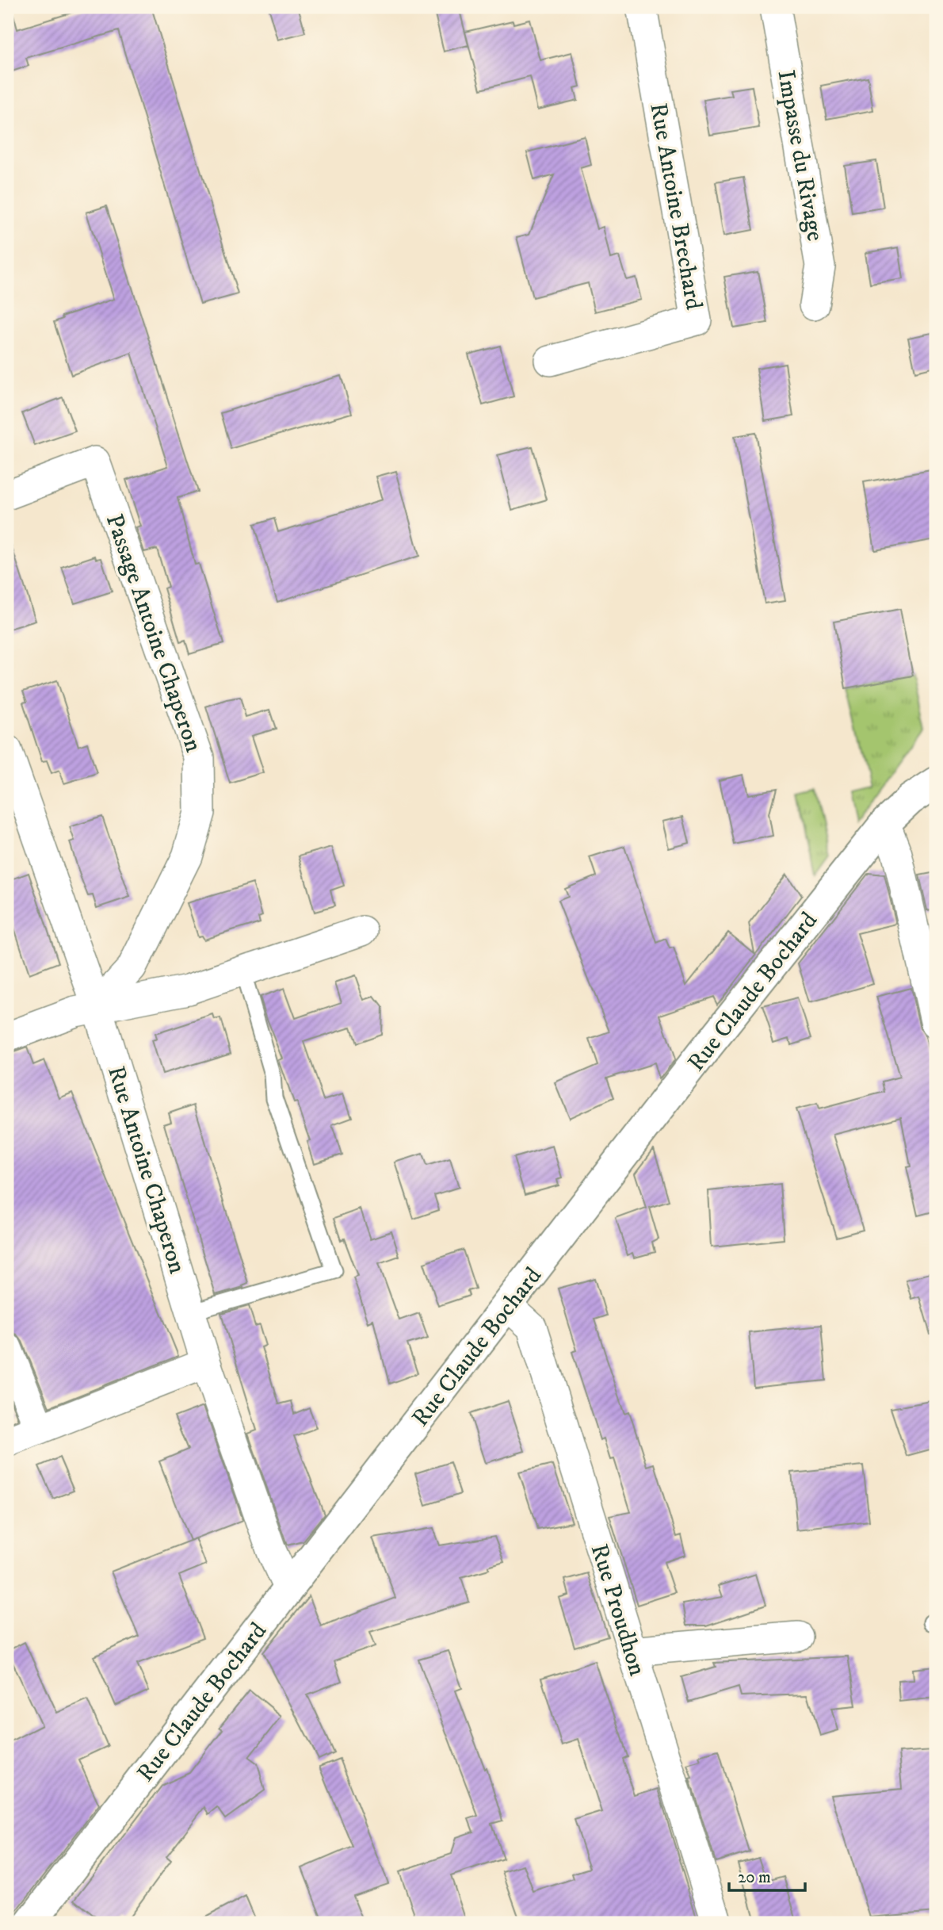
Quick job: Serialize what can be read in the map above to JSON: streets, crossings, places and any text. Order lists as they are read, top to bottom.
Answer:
{
  "streets": {
    "main road": ["Rue Claude Bochard"],
    "street": [
      "Impasse du Rivage",
      "Rue Antoine Brechard",
      "Passage Antoine Chaperon",
      "Rue Antoine Chaperon",
      "Rue Proudhon"
    ]
  },
  "crossings": [
    ["Passage Antoine Chaperon", "Rue Antoine Chaperon"],
    ["Rue Claude Bochard", "Rue Antoine Chaperon"],
    ["Rue Claude Bochard", "Rue Proudhon"]
  ],
  "scale_bar": "20 m"
}
